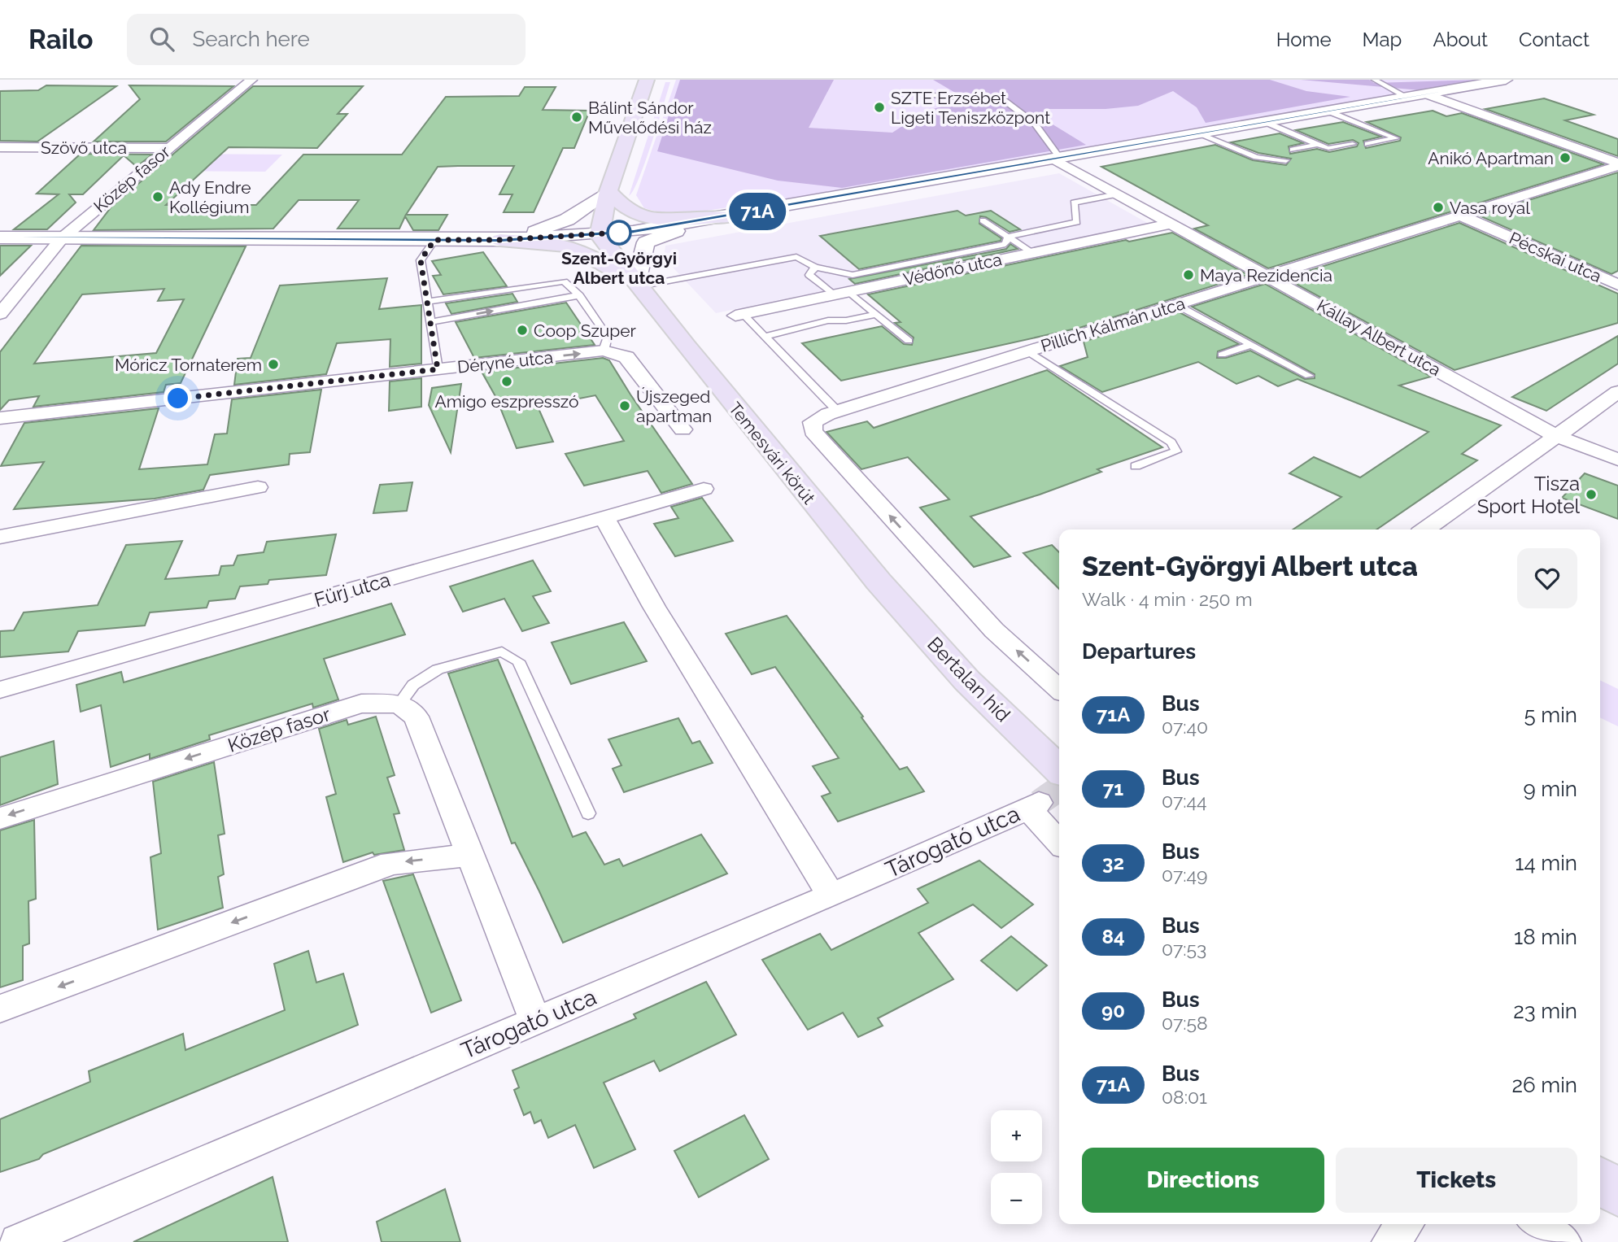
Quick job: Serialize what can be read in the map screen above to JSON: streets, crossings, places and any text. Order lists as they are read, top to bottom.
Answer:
{
  "streets": {
    "main road": ["Temesvári körút", "Bertalan híd"],
    "street": [
      "Szövő utca",
      "Közép fasor",
      "Pécskai utca",
      "Védőnő utca",
      "Pillich Kálmán utca",
      "Kállay Albert utca",
      "Déryné utca",
      "Fürj utca",
      "Tárogató utca"
    ]
  },
  "crossings": [
    ["Szövő utca", "Közép fasor"],
    ["Pécskai utca", "Pillich Kálmán utca"],
    ["Védőnő utca", "Kállay Albert utca"],
    ["Pillich Kálmán utca", "Kállay Albert utca"],
    ["Temesvári körút", "Bertalan híd"]
  ],
  "places": [
    "SZTE Erzsébet Ligeti Teniszközpont",
    "Bálint Sándor Művelődési ház",
    "Anikó Apartman",
    "Ady Endre Kollégium",
    "Vasa royal",
    "Szent-Györgyi Albert utca",
    "Maya Rezidencia",
    "Coop Szuper",
    "Móricz Tornaterem",
    "Amigo eszpresszó",
    "Újszeged apartman",
    "Tisza Sport Hotel"
  ],
  "lines": ["bus line 71A"],
  "page": {
    "header": "Railo",
    "search": "Search here",
    "nav": [
      "Home",
      "Map",
      "About",
      "Contact"
    ],
    "on_map": "71A",
    "heading": [
      ["Szent-Györgyi Albert utca", "Walk · 4 min · 250 m"],
      "Departures"
    ],
    "list": [
      {
        "mark": "71A",
        "name": "Bus",
        "note": "07:40",
        "value": "5 min"
      },
      {
        "mark": "71",
        "name": "Bus",
        "note": "07:44",
        "value": "9 min"
      },
      {
        "mark": "32",
        "name": "Bus",
        "note": "07:49",
        "value": "14 min"
      },
      {
        "mark": "84",
        "name": "Bus",
        "note": "07:53",
        "value": "18 min"
      },
      {
        "mark": "90",
        "name": "Bus",
        "note": "07:58",
        "value": "23 min"
      },
      {
        "mark": "71A",
        "name": "Bus",
        "note": "08:01",
        "value": "26 min"
      }
    ],
    "map_buttons": ["+", "−"],
    "buttons": ["Directions", "Tickets"]
  }
}
